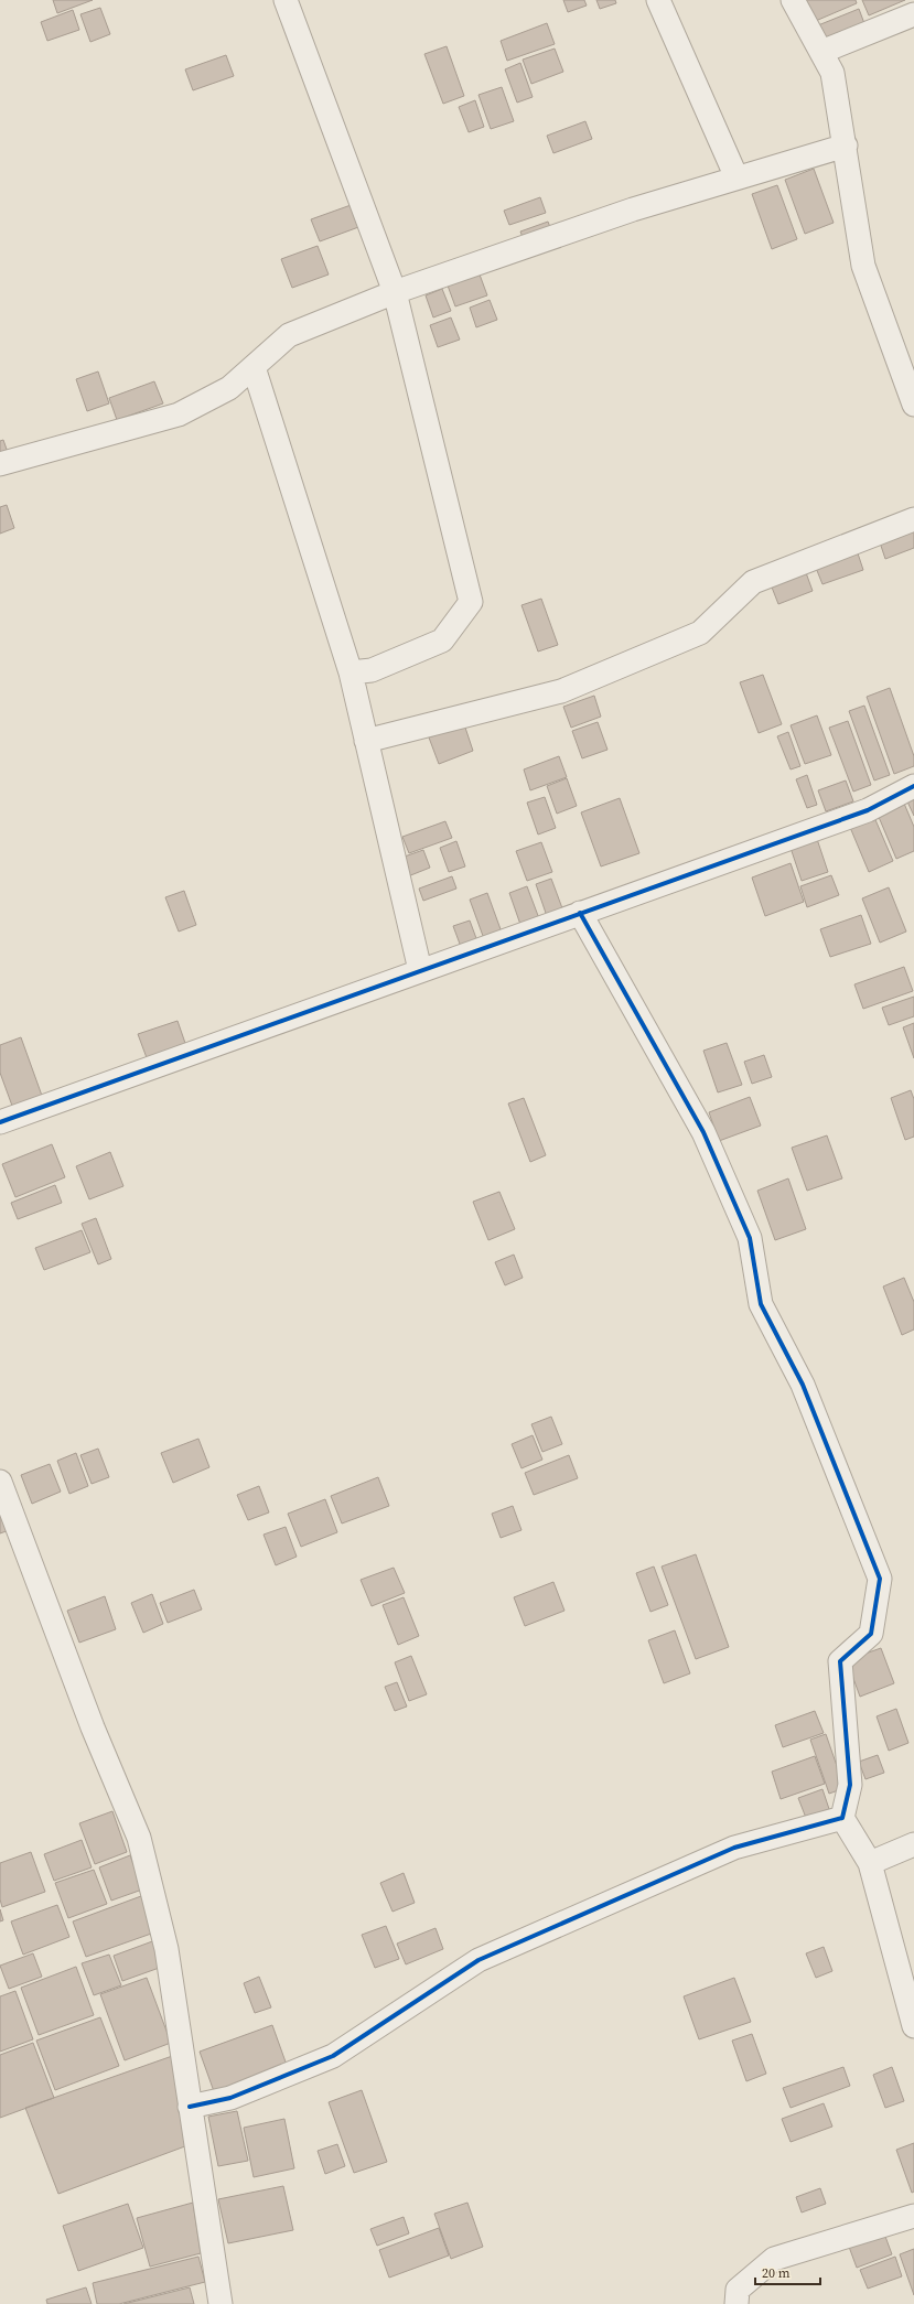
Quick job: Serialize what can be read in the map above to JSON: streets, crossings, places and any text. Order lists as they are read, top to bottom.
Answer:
{
  "scale_bar": "20 m"
}
